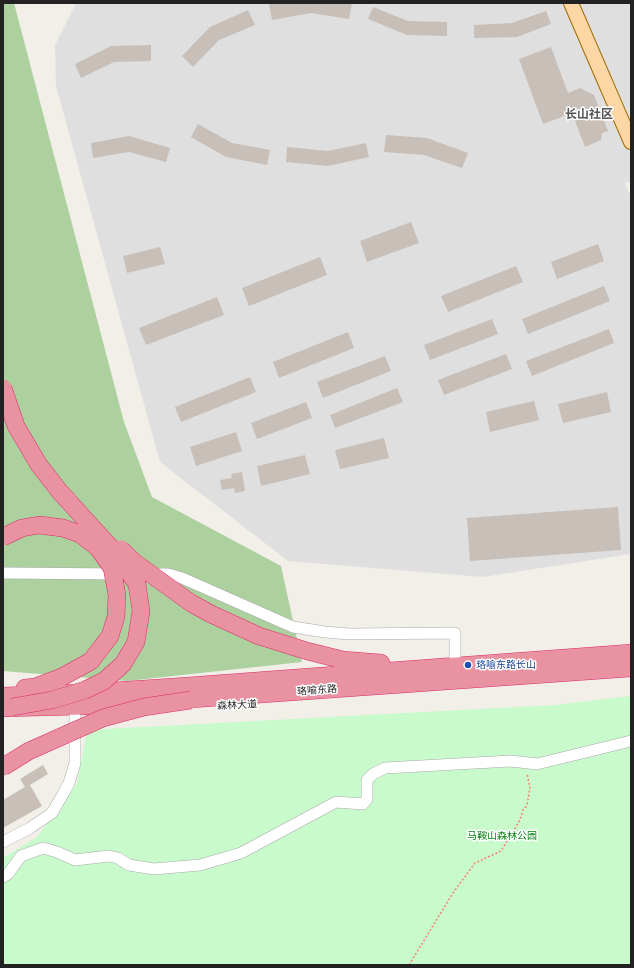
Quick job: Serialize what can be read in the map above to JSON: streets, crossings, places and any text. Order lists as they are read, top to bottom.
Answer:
{
  "streets": {
    "highway": ["珞喻东路", "森林大道"]
  },
  "crossings": [
    ["珞喻东路", "森林大道"]
  ],
  "districts": ["长山社区"],
  "parks": ["马鞍山森林公园"],
  "places": ["珞喻东路长山"]
}
